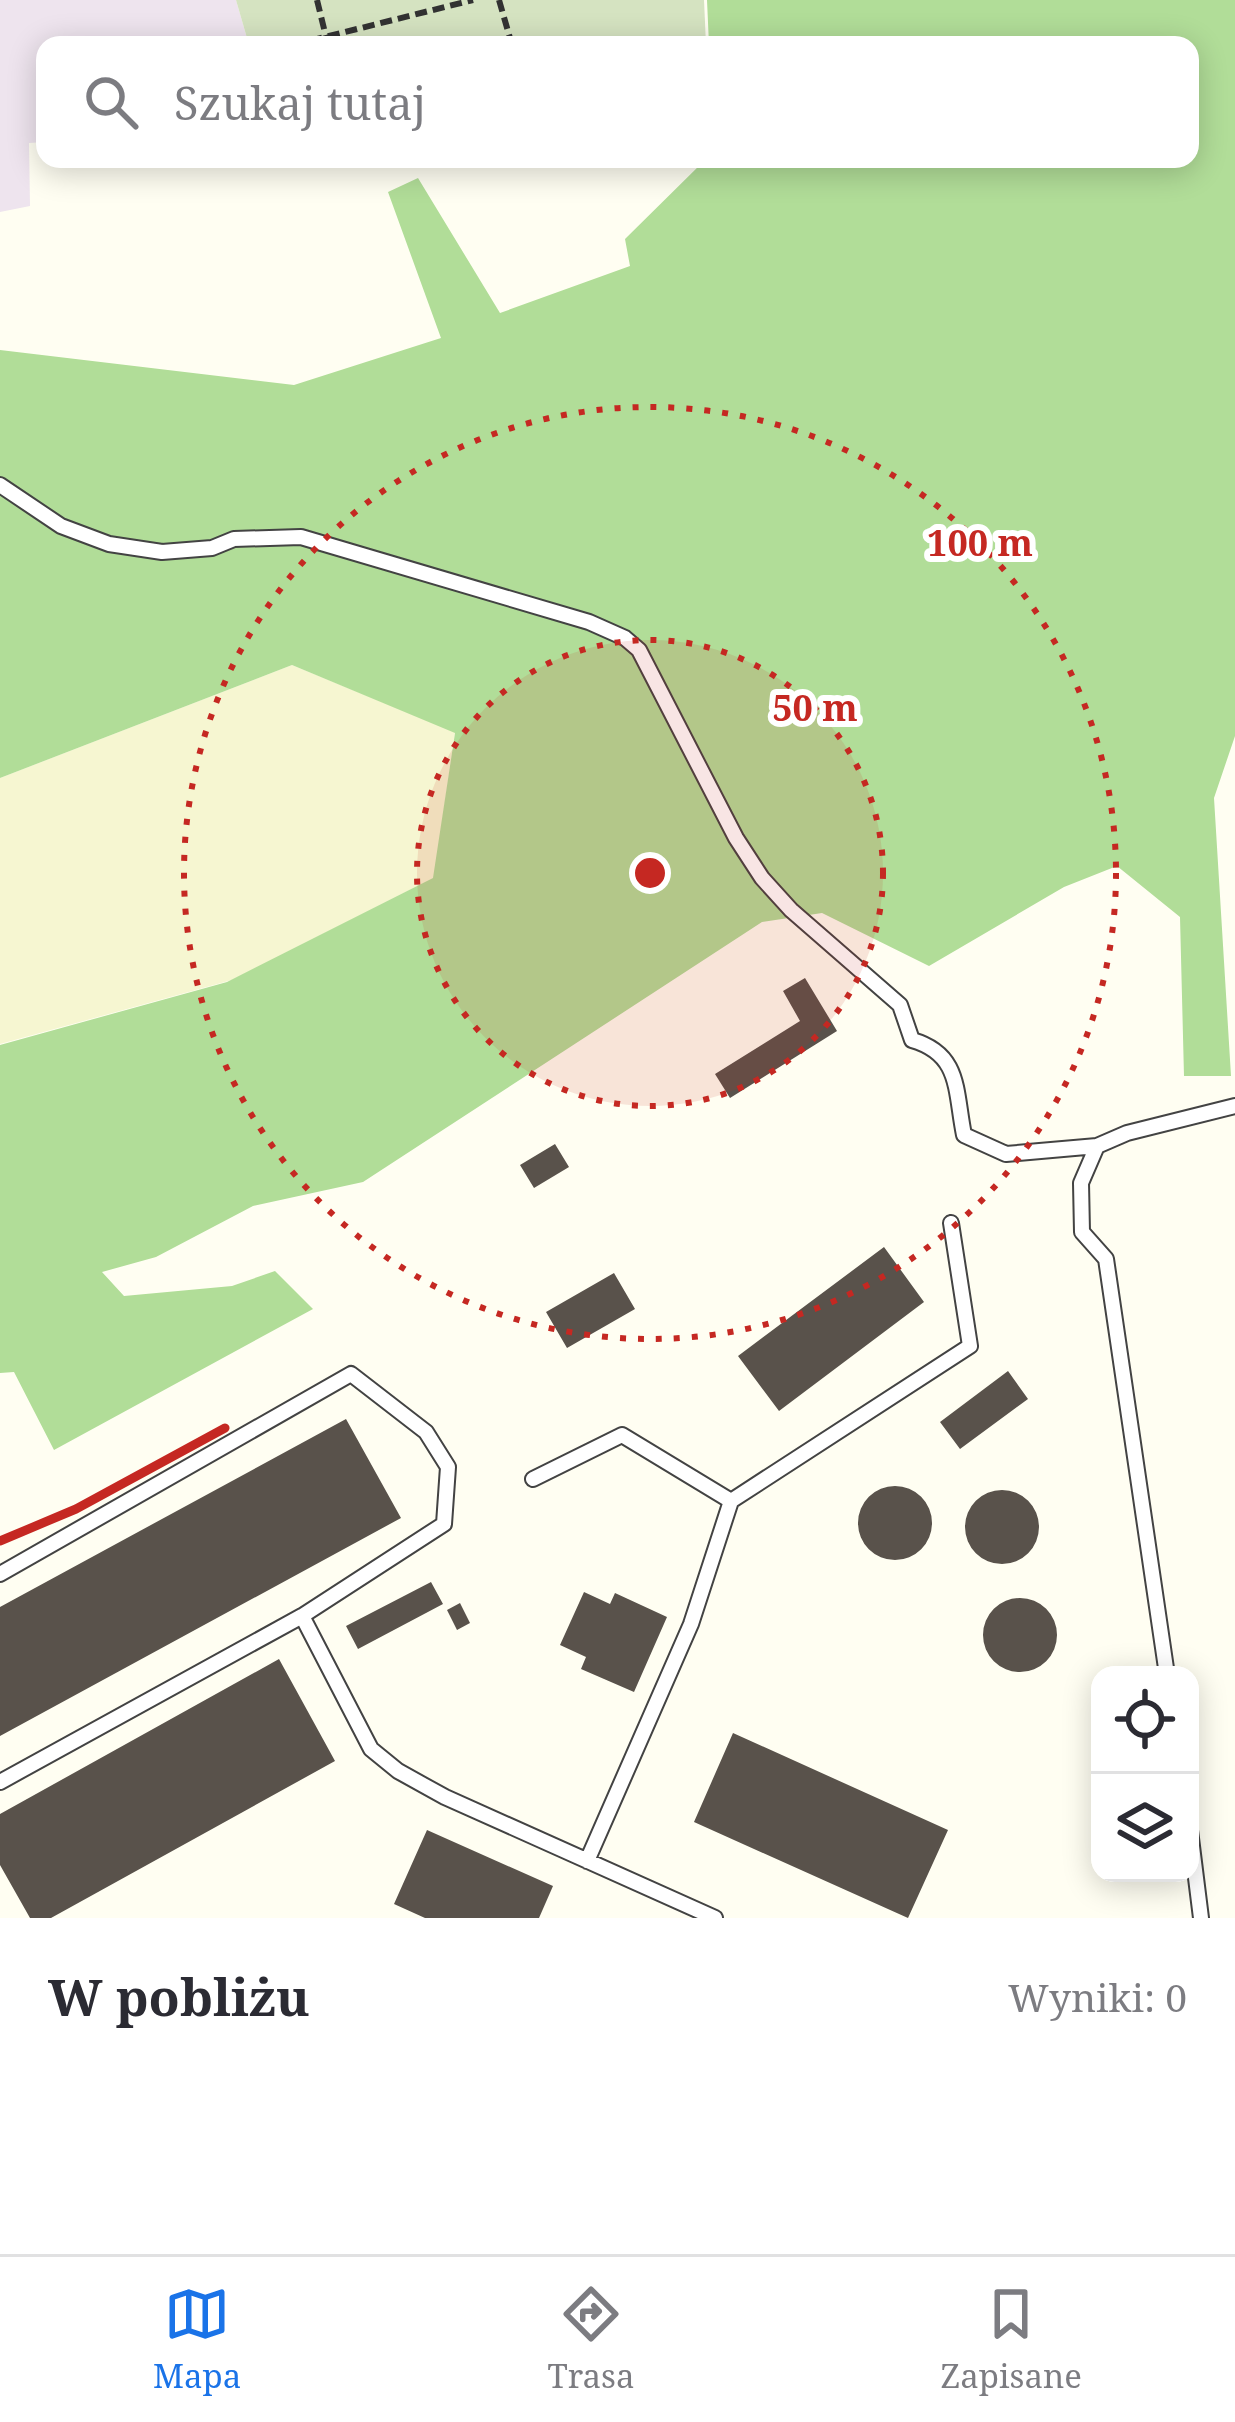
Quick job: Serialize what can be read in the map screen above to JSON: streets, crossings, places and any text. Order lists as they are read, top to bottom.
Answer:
{
  "page": {
    "search": "Szukaj tutaj",
    "heading": ["W pobliżu", "Wyniki: 0"],
    "nav": ["Mapa", "Trasa", "Zapisane"]
  },
  "rings": ["100 m", "50 m"]
}
